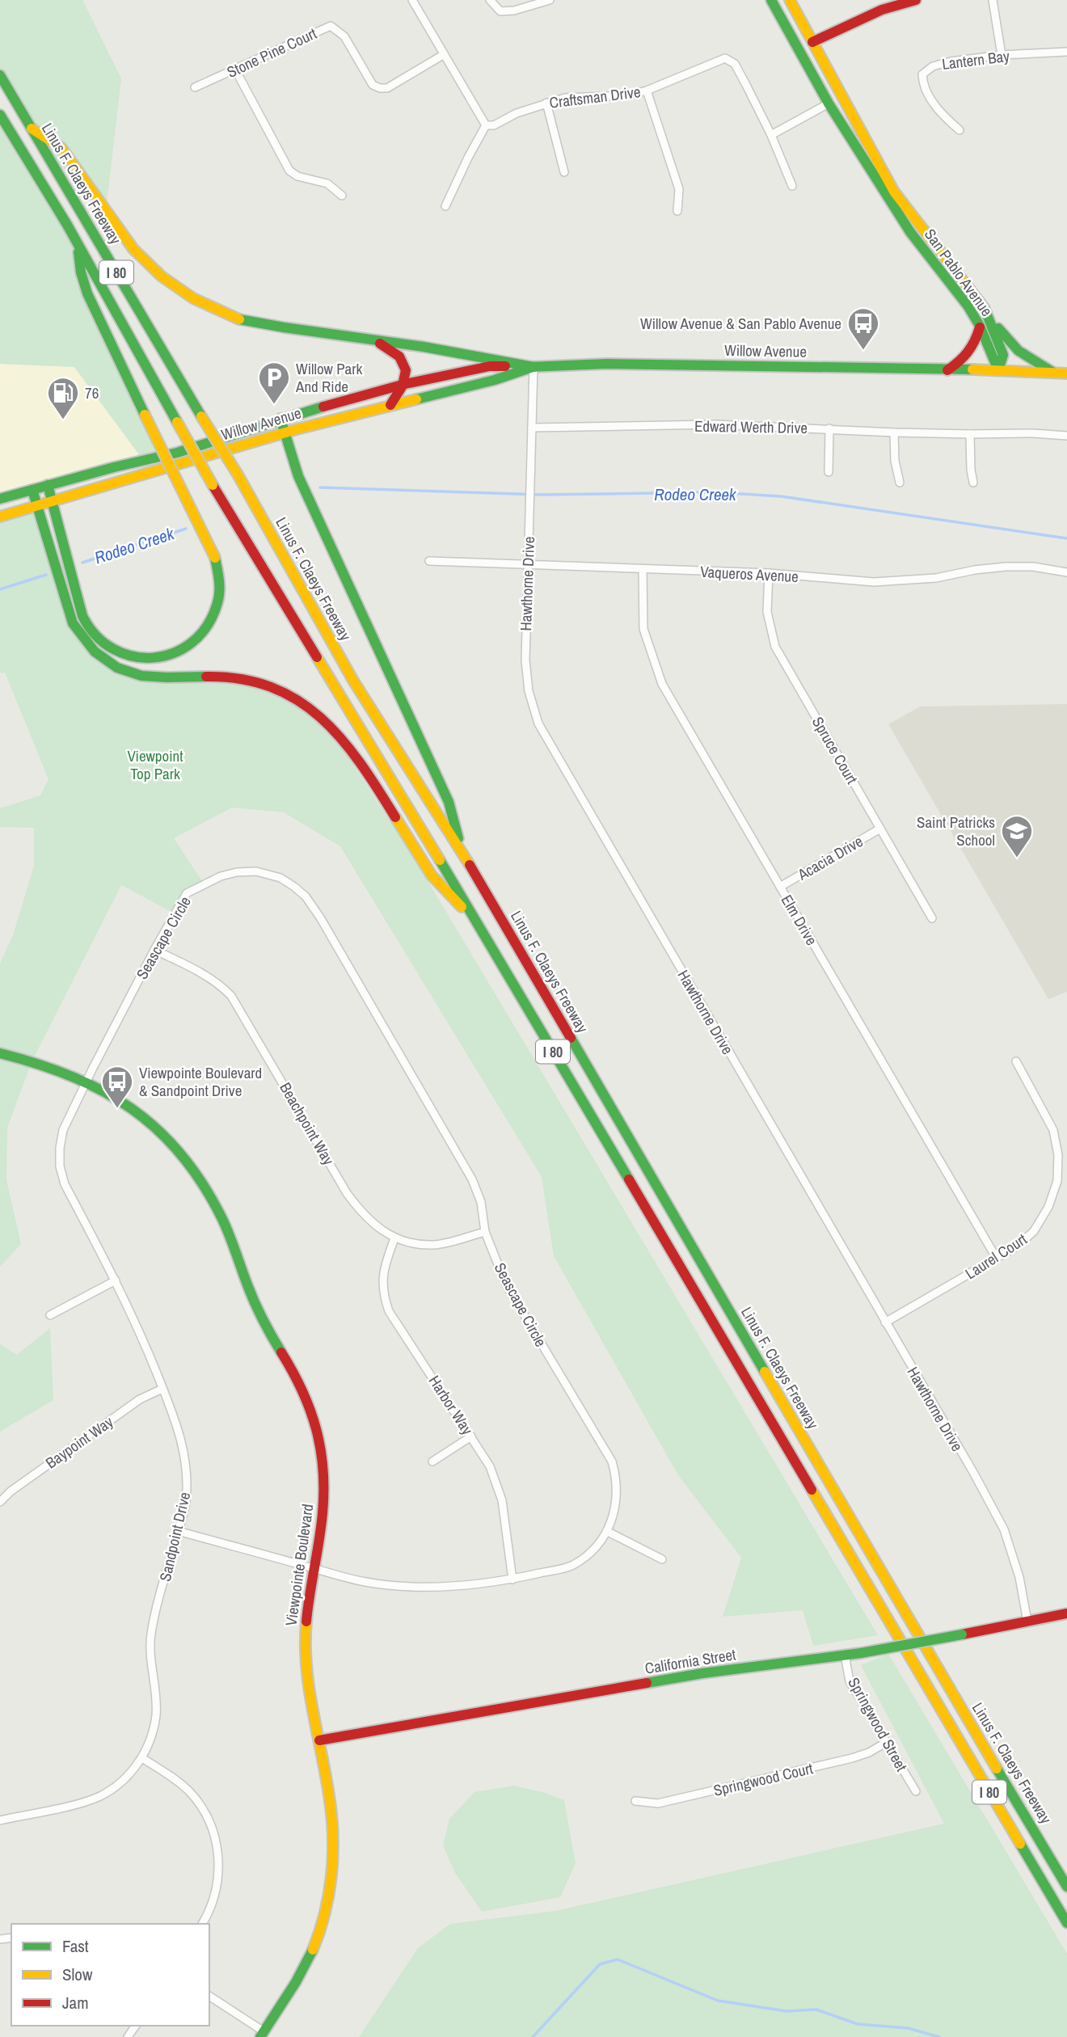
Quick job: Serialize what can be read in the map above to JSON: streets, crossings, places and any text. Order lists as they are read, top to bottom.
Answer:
{
  "streets": {
    "main road": [
      "Linus F. Claeys Freeway",
      "I 80",
      "San Pablo Avenue",
      "Willow Avenue",
      "Viewpointe Boulevard",
      "California Street"
    ],
    "street": [
      "Stone Pine Court",
      "Lantern Bay",
      "Craftsman Drive",
      "Edward Werth Drive",
      "Vaqueros Avenue",
      "Hawthorne Drive",
      "Spruce Court",
      "Acacia Drive",
      "Elm Drive",
      "Seascape Circle",
      "Beachpoint Way",
      "Laurel Court",
      "Harbor Way",
      "Baypoint Way",
      "Sandpoint Drive",
      "Springwood Street",
      "Springwood Court"
    ]
  },
  "crossings": [
    ["San Pablo Avenue", "Willow Avenue"],
    ["Willow Avenue", "Hawthorne Drive"],
    ["Edward Werth Drive", "Hawthorne Drive"],
    ["Vaqueros Avenue", "Hawthorne Drive"],
    ["Vaqueros Avenue", "Spruce Court"],
    ["Vaqueros Avenue", "Elm Drive"],
    ["Hawthorne Drive", "Laurel Court"],
    ["Hawthorne Drive", "California Street"],
    ["Spruce Court", "Acacia Drive"],
    ["Acacia Drive", "Elm Drive"],
    ["Elm Drive", "Laurel Court"],
    ["Seascape Circle", "Beachpoint Way"],
    ["Seascape Circle", "Harbor Way"],
    ["Seascape Circle", "Sandpoint Drive"],
    ["Seascape Circle", "Viewpointe Boulevard"],
    ["Beachpoint Way", "Harbor Way"],
    ["Baypoint Way", "Sandpoint Drive"],
    ["Sandpoint Drive", "Viewpointe Boulevard"],
    ["Viewpointe Boulevard", "California Street"],
    ["California Street", "Springwood Street"],
    ["Springwood Street", "Springwood Court"]
  ],
  "water": ["Rodeo Creek"],
  "parks": ["Viewpoint Top Park"],
  "places": {
    "bus stop": ["Willow Avenue & San Pablo Avenue", "Viewpointe Boulevard & Sandpoint Drive"],
    "parking": ["Willow Park And Ride"],
    "fuel station": ["76"],
    "school or university": ["Saint Patricks School"]
  },
  "legend": ["Fast", "Slow", "Jam"]
}
